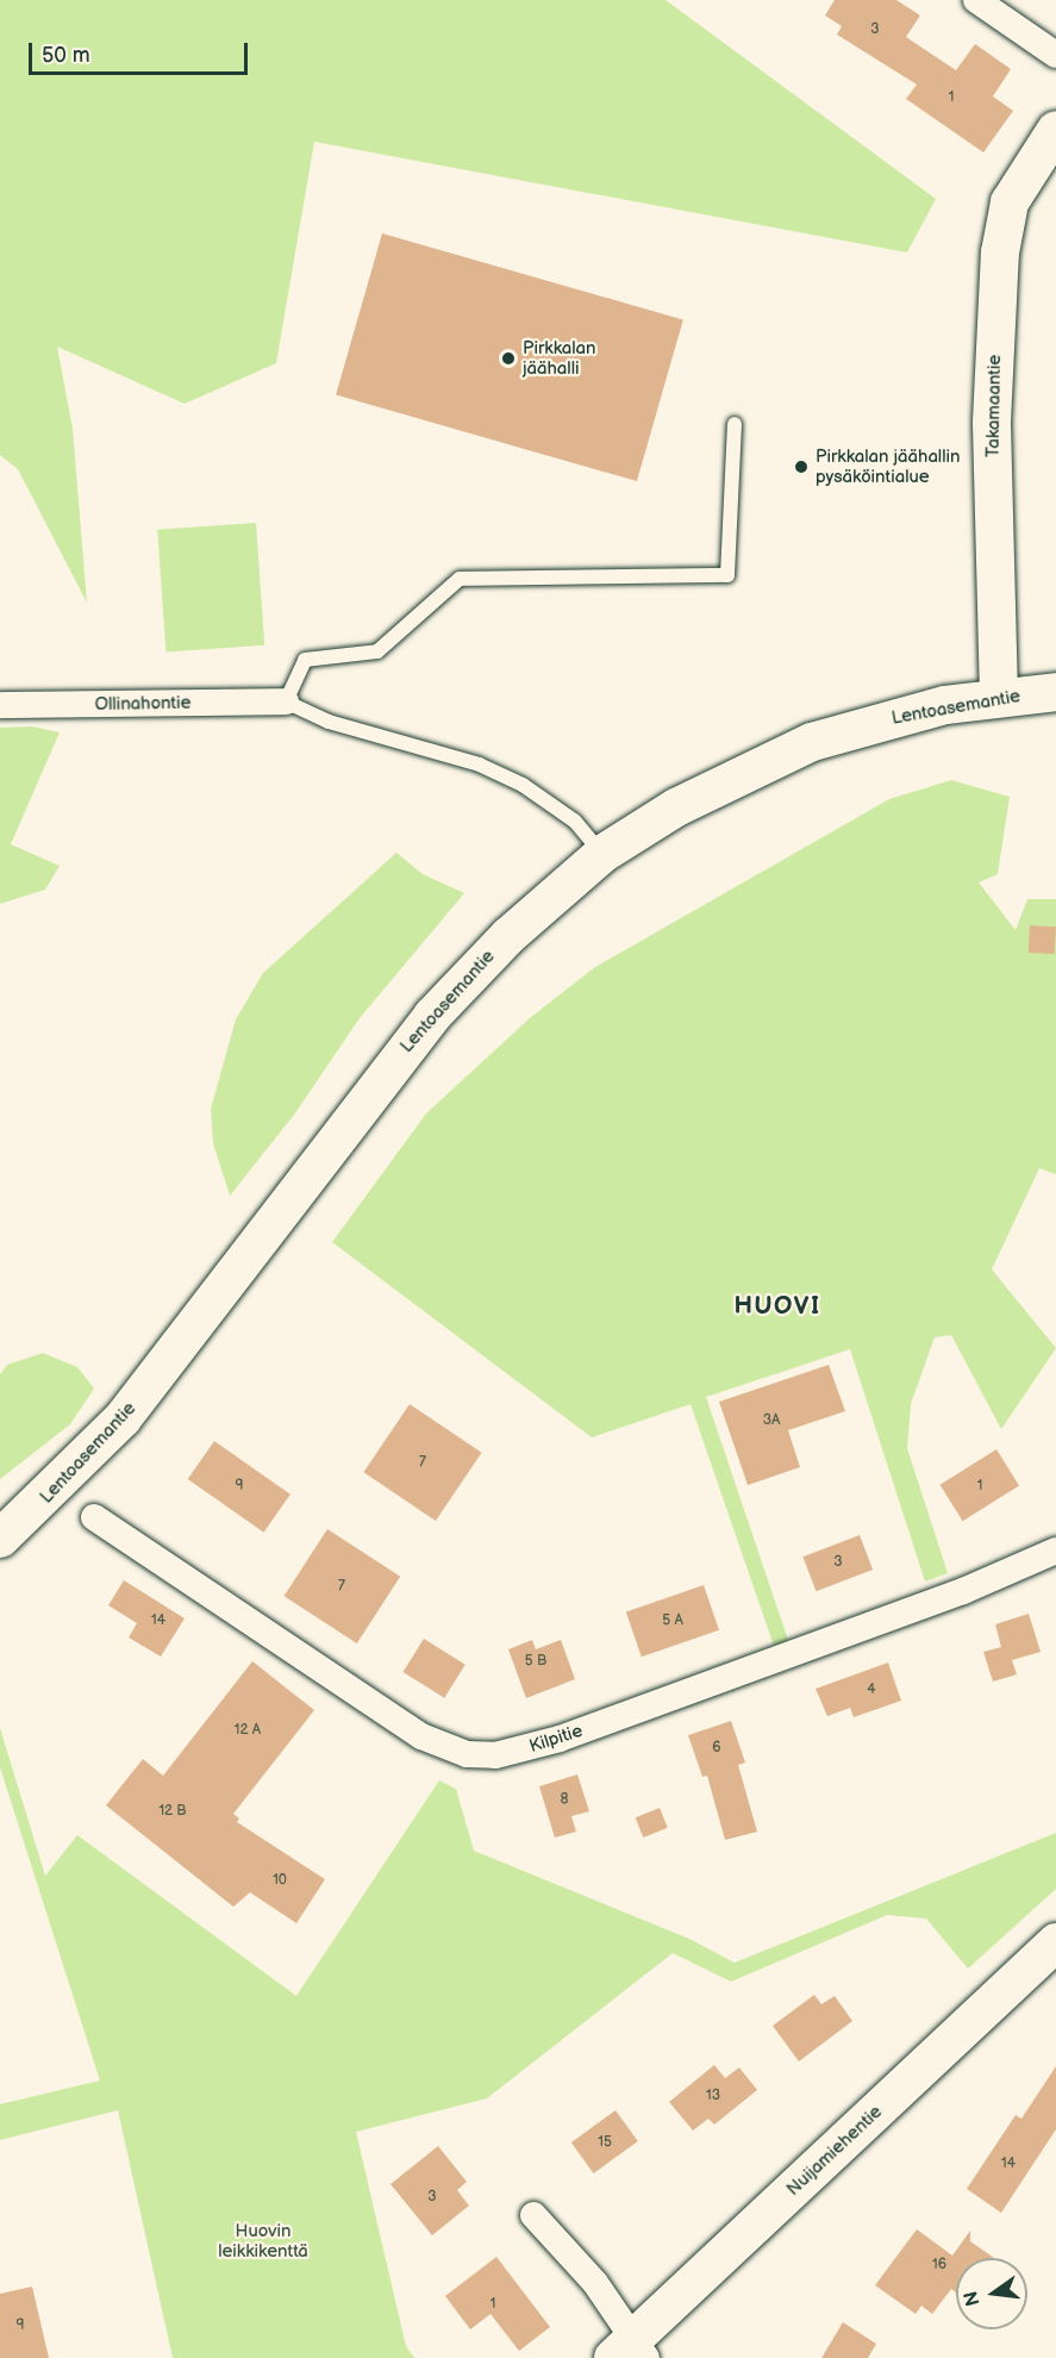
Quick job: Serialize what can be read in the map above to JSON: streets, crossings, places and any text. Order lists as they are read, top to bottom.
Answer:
{
  "streets": {
    "main road": ["Takamaantie", "Lentoasemantie", "Nuijamiehentie"],
    "street": ["Ollinahontie", "Kilpitie"]
  },
  "crossings": [
    ["Takamaantie", "Lentoasemantie"]
  ],
  "districts": ["HUOVI"],
  "parks": ["Huovin leikkikenttä"],
  "places": ["Pirkkalan jäähalli", "Pirkkalan jäähallin pysäköintialue"],
  "house_numbers": [
    "3",
    "1",
    "3A",
    "7",
    "9",
    "1",
    "3",
    "7",
    "14",
    "5 A",
    "5 B",
    "4",
    "12 A",
    "6",
    "8",
    "12 B",
    "10",
    "13",
    "15",
    "14",
    "3",
    "16",
    "1",
    "9"
  ],
  "scale_bar": "50 m",
  "north": "left"
}
